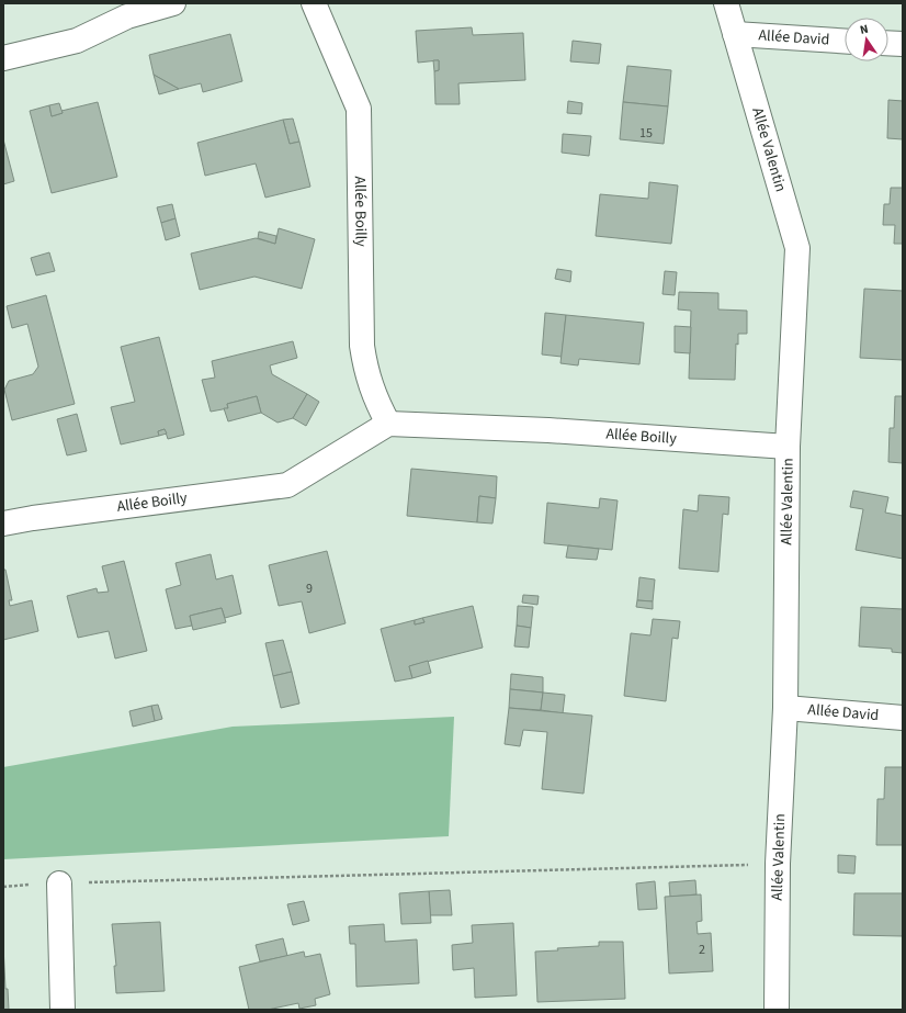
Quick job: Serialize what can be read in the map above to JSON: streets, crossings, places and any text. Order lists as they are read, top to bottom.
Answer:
{
  "streets": {
    "street": ["Allée David", "Allée Valentin", "Allée Boilly"]
  },
  "crossings": [
    ["Allée David", "Allée Valentin"],
    ["Allée Valentin", "Allée Boilly"]
  ],
  "house_numbers": ["15", "9", "2"],
  "north": "top"
}
